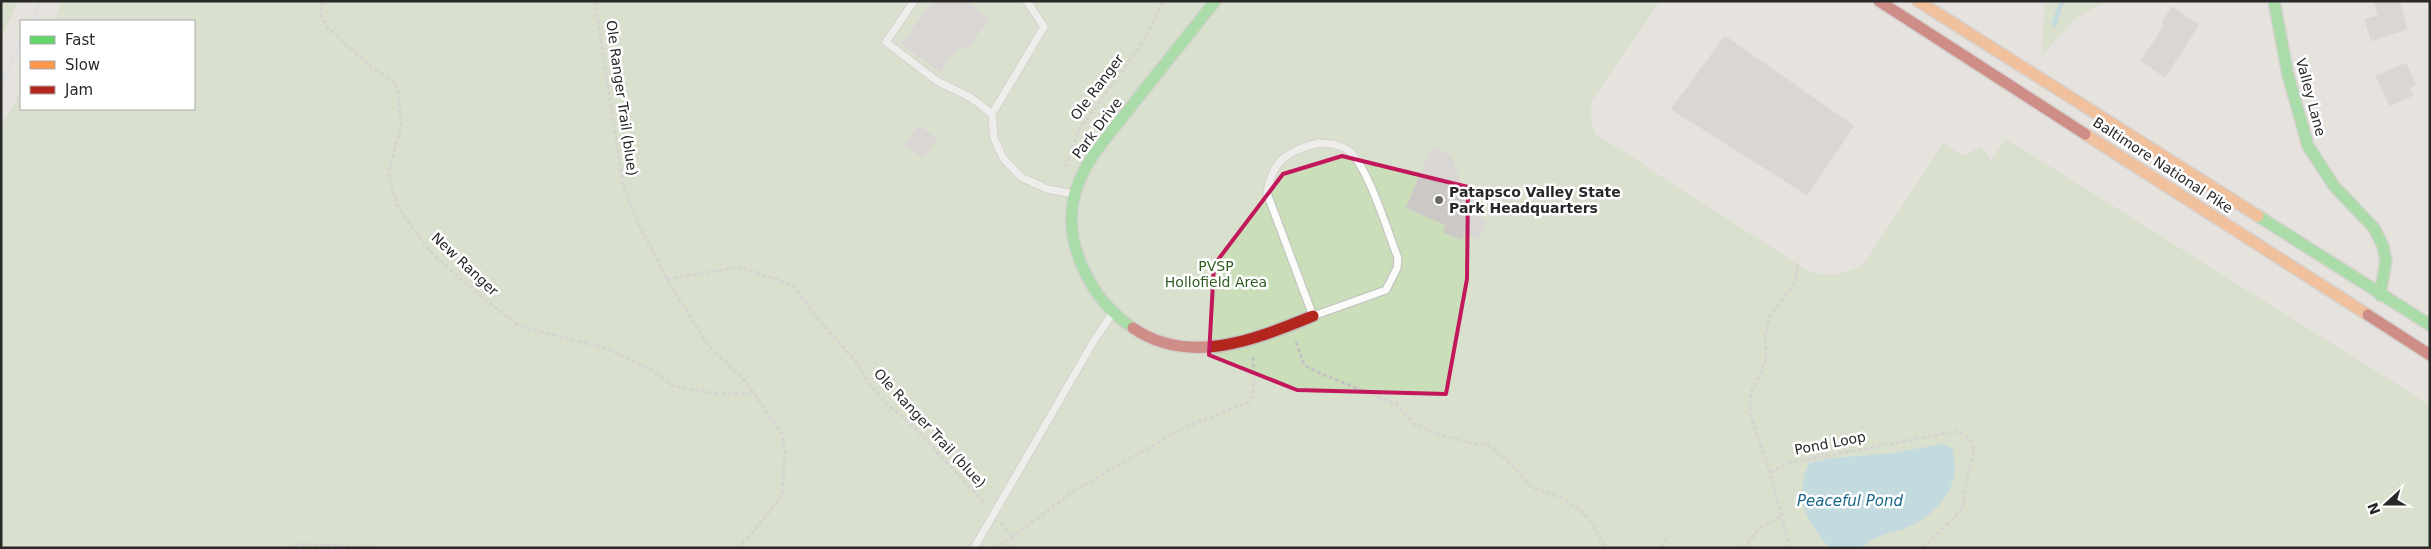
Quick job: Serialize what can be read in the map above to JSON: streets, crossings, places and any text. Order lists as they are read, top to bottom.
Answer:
{
  "streets": {
    "main road": ["Valley Lane", "Park Drive", "Baltimore National Pike"],
    "path": [
      "Ole Ranger",
      "Ole Ranger Trail (blue)",
      "New Ranger",
      "Pond Loop"
    ]
  },
  "crossings": [
    ["Ole Ranger", "Park Drive"],
    ["Valley Lane", "Baltimore National Pike"],
    ["Ole Ranger Trail (blue)", "New Ranger"]
  ],
  "water": ["Peaceful Pond"],
  "parks": ["PVSP Hollofield Area"],
  "places": ["Patapsco Valley State Park Headquarters"],
  "legend": ["Fast", "Slow", "Jam"],
  "north": "left"
}
